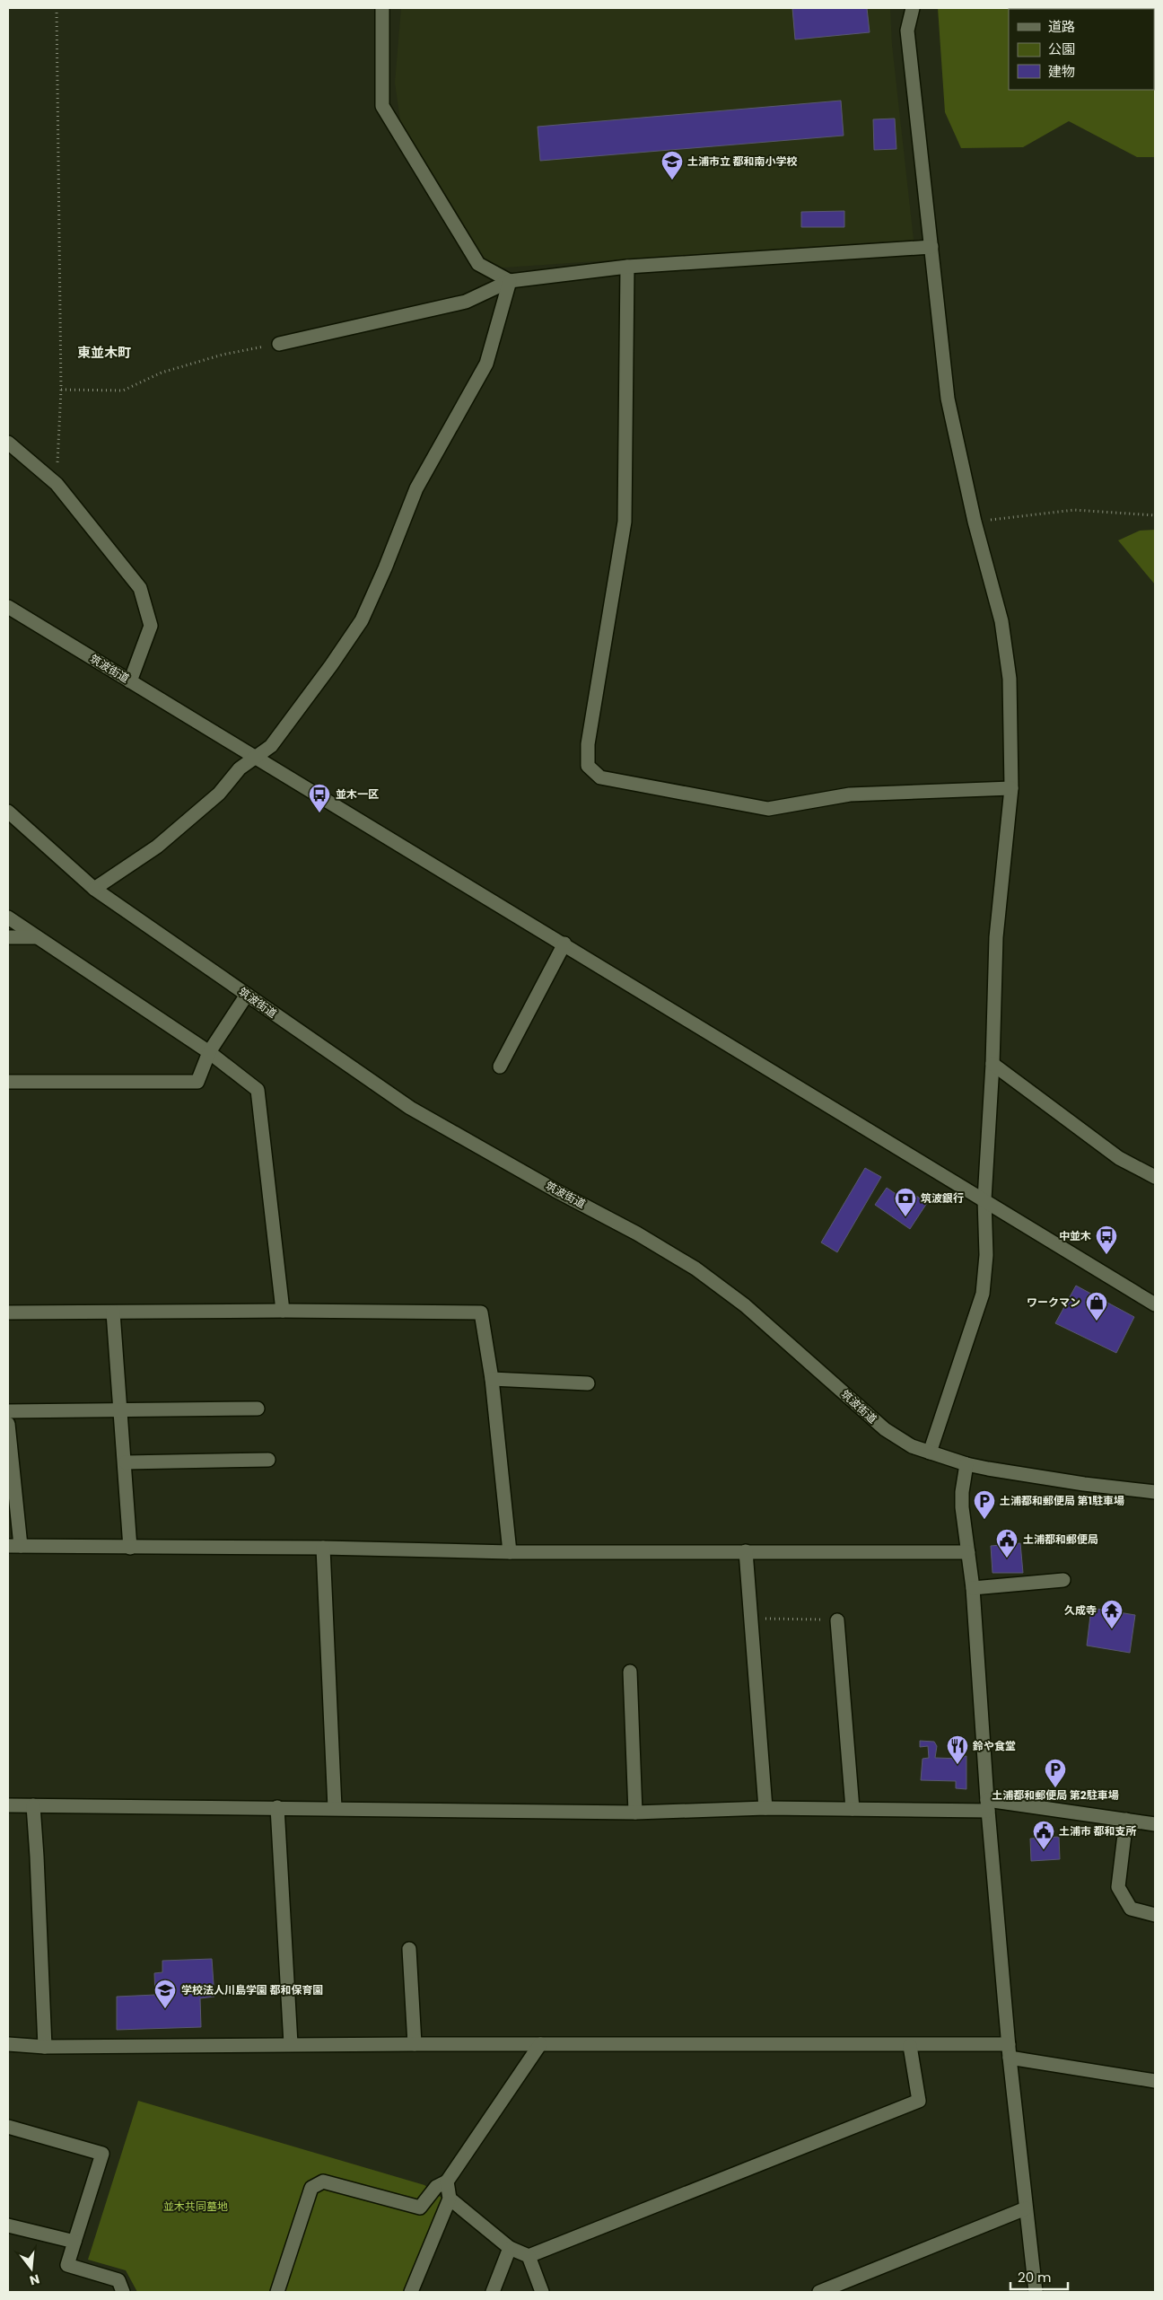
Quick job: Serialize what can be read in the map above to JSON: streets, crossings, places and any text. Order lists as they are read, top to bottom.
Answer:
{
  "streets": {
    "street": ["筑波街道"]
  },
  "districts": ["東並木町"],
  "parks": ["並木共同墓地"],
  "places": {
    "school or university": ["土浦市立 都和南小学校", "学校法人川島学園 都和保育園"],
    "bus stop": ["並木一区", "中並木"],
    "bank": ["筑波銀行"],
    "shop": ["ワークマン"],
    "parking": ["土浦都和郵便局 第1駐車場", "土浦都和郵便局 第2駐車場"],
    "public building": ["土浦都和郵便局", "土浦市 都和支所"],
    "temple": ["久成寺"],
    "restaurant": ["鈴や食堂"]
  },
  "legend": ["道路", "公園", "建物"],
  "scale_bar": "20 m",
  "north": "bottom"
}
